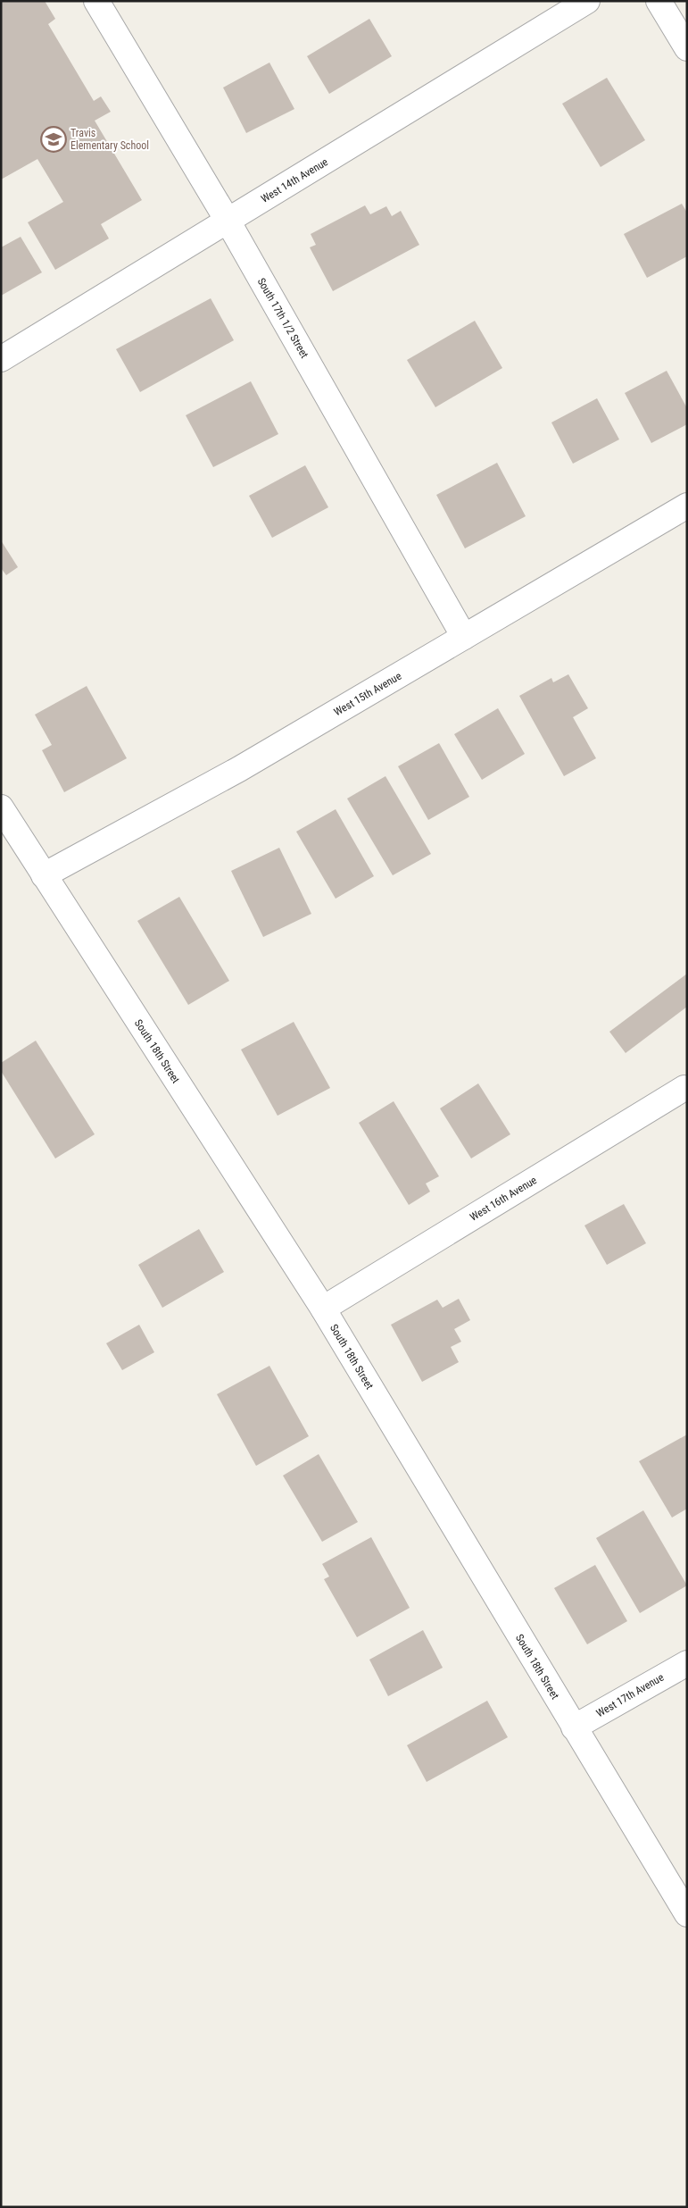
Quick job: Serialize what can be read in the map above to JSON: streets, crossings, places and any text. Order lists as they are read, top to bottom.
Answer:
{
  "streets": {
    "street": [
      "West 14th Avenue",
      "South 17th 1/2 Street",
      "West 15th Avenue",
      "South 18th Street",
      "West 16th Avenue",
      "West 17th Avenue"
    ]
  },
  "crossings": [
    ["West 14th Avenue", "South 17th 1/2 Street"],
    ["South 17th 1/2 Street", "West 15th Avenue"],
    ["West 15th Avenue", "South 18th Street"],
    ["South 18th Street", "West 16th Avenue"],
    ["South 18th Street", "West 17th Avenue"]
  ],
  "places": {
    "school or university": ["Travis Elementary School"]
  }
}
